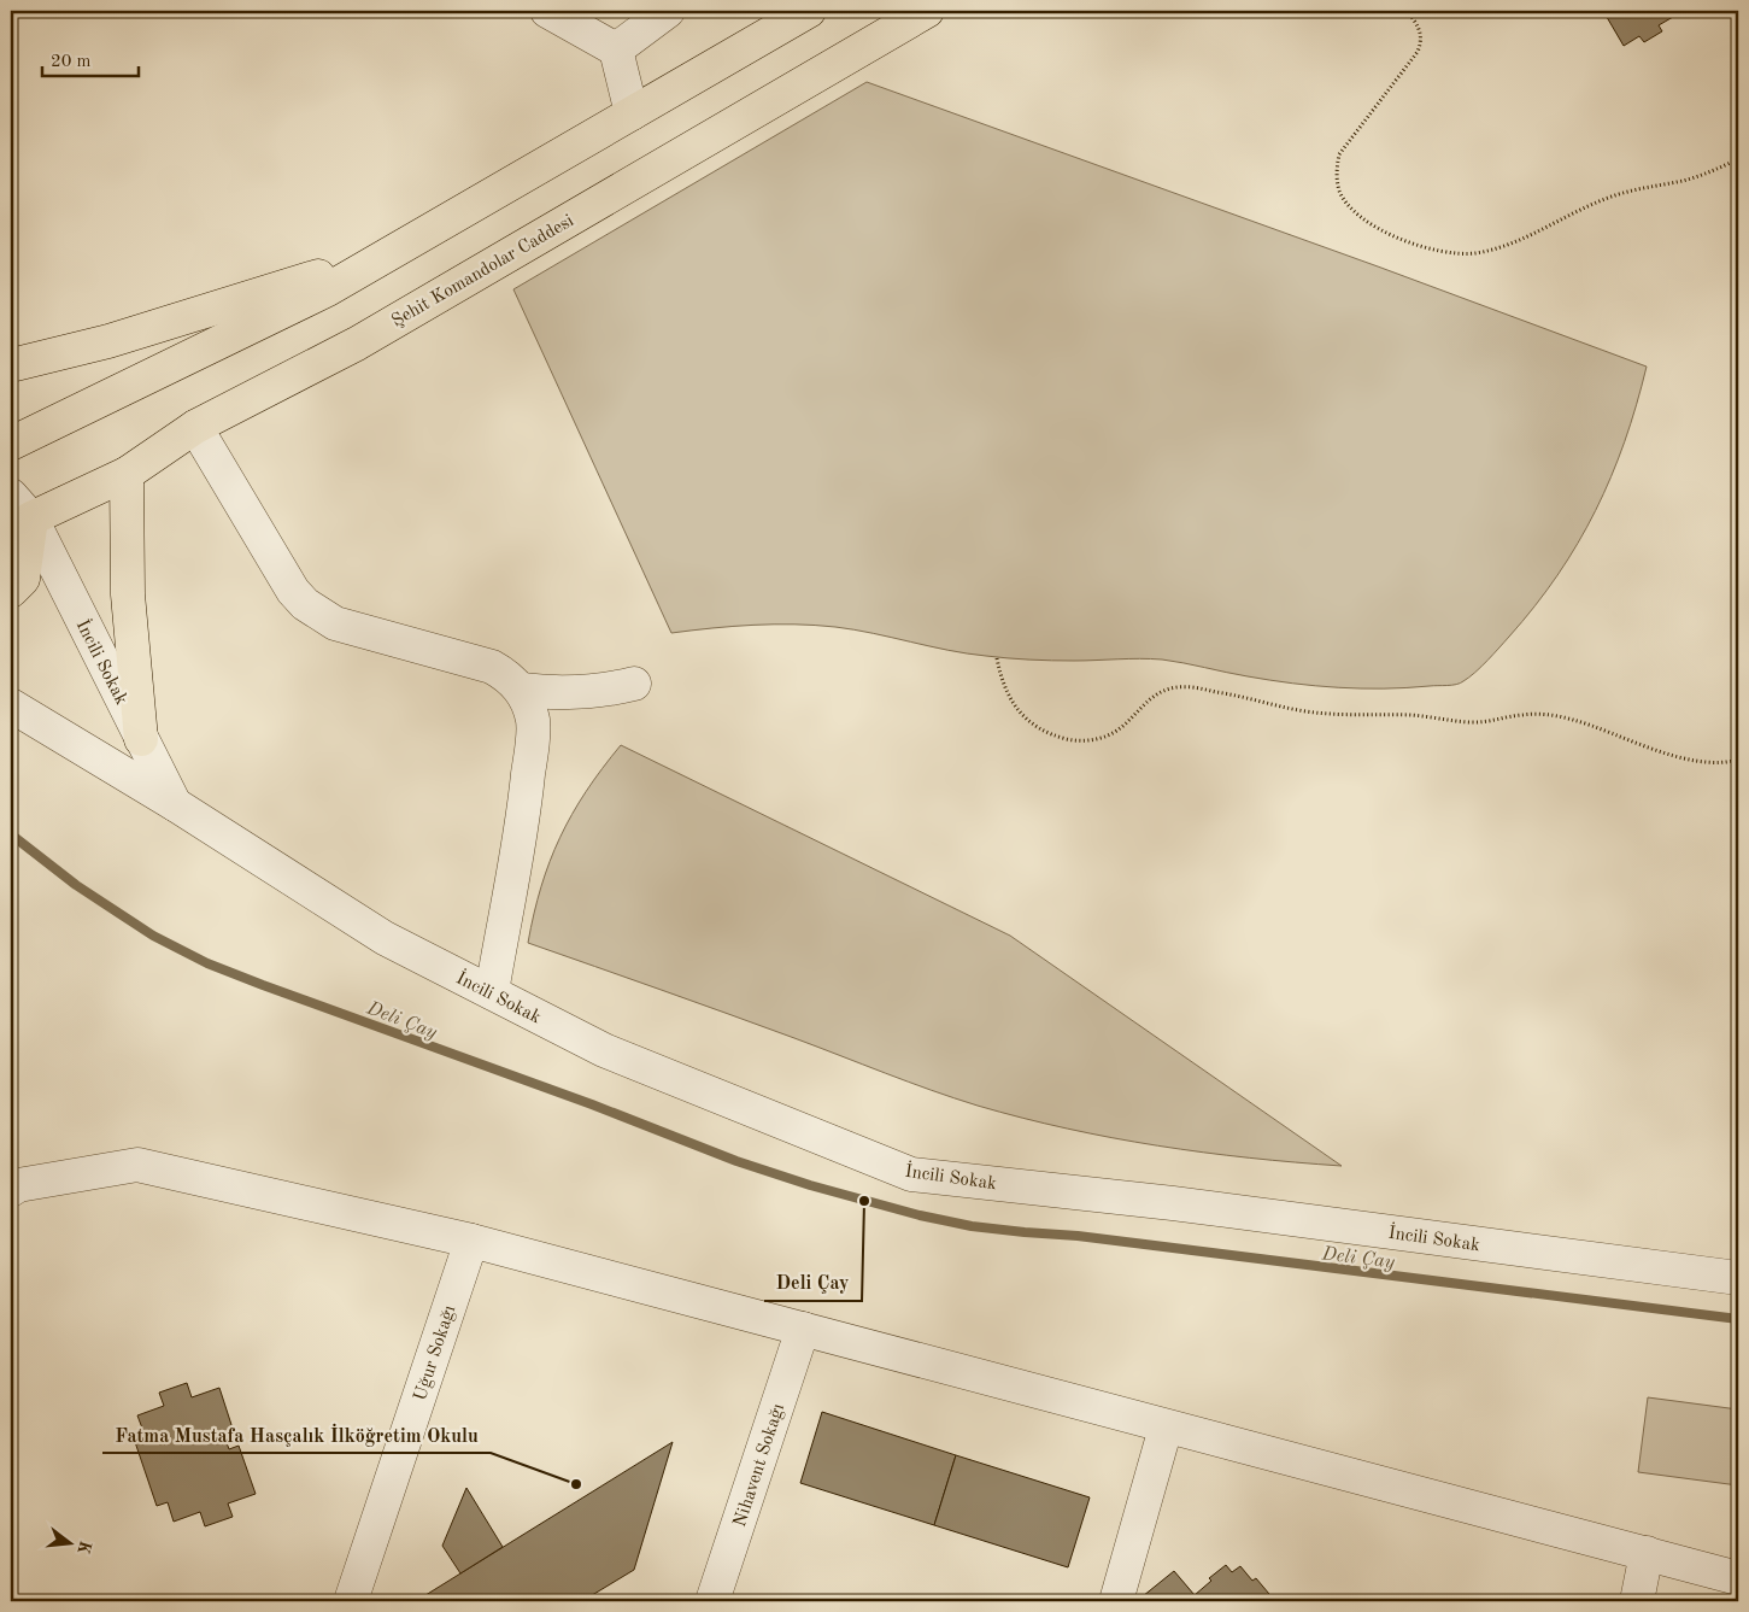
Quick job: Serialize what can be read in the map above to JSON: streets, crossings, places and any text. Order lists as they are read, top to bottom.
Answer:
{
  "streets": {
    "main road": ["Şehit Komandolar Caddesi"],
    "street": ["İncili Sokak", "Uğur Sokağı", "Nihavent Sokağı"]
  },
  "crossings": [
    ["Şehit Komandolar Caddesi", "İncili Sokak"]
  ],
  "water": ["Deli Çay"],
  "places": ["Deli Çay", "Fatma Mustafa Hasçalık İlköğretim Okulu"],
  "scale_bar": "20 m",
  "north": "right"
}
